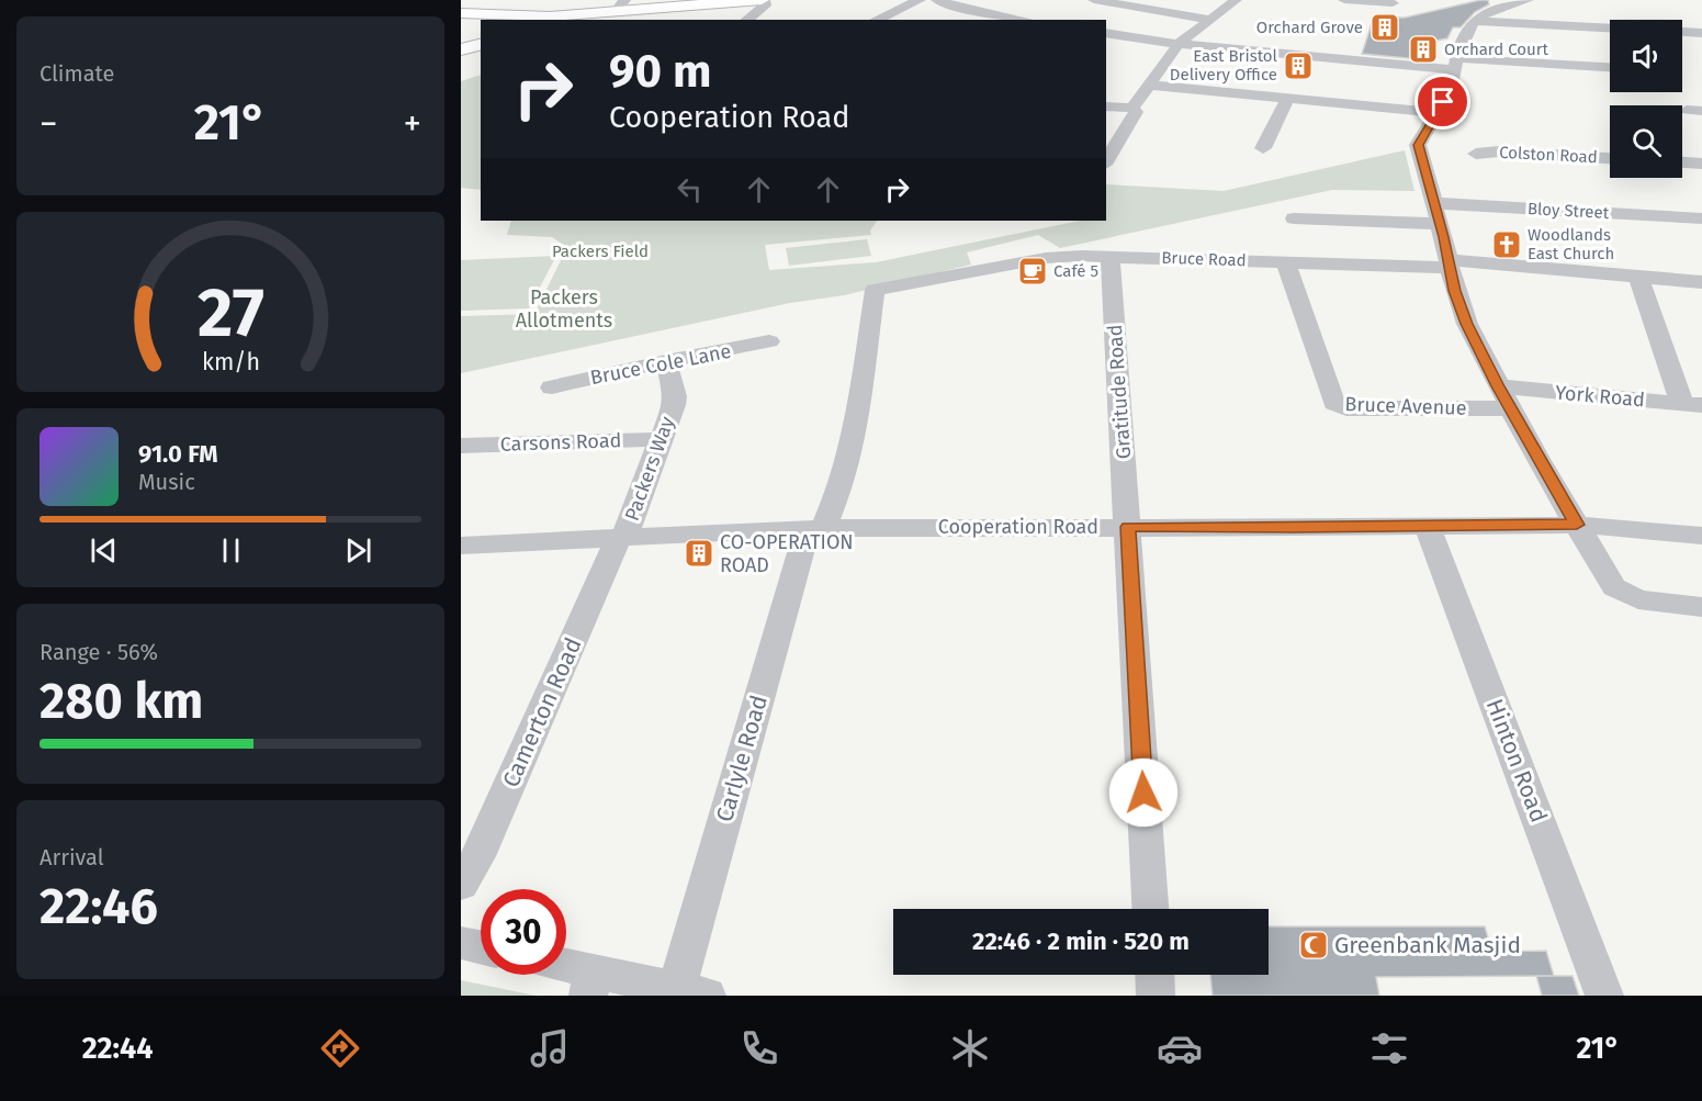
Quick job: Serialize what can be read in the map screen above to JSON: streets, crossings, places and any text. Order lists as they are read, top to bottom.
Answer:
{
  "streets": {
    "street": [
      "Colston Road",
      "Bloy Street",
      "Bruce Road",
      "Bruce Cole Lane",
      "Gratitude Road",
      "York Road",
      "Bruce Avenue",
      "Carsons Road",
      "Packers Way",
      "Cooperation Road",
      "Camerton Road",
      "Carlyle Road",
      "Hinton Road"
    ]
  },
  "crossings": [
    ["Bruce Road", "Gratitude Road"],
    ["Bruce Road", "Bruce Avenue"],
    ["Bruce Road", "Carlyle Road"],
    ["Bruce Cole Lane", "Packers Way"],
    ["Gratitude Road", "Cooperation Road"],
    ["York Road", "Bruce Avenue"],
    ["Carsons Road", "Packers Way"],
    ["Packers Way", "Cooperation Road"],
    ["Packers Way", "Camerton Road"],
    ["Cooperation Road", "Camerton Road"],
    ["Cooperation Road", "Carlyle Road"],
    ["Cooperation Road", "Hinton Road"]
  ],
  "parks": ["Packers Field", "Packers Allotments"],
  "places": {
    "building": [
      "Orchard Grove",
      "Orchard Court",
      "East Bristol Delivery Office",
      "CO-OPERATION ROAD"
    ],
    "church": ["Woodlands East Church"],
    "cafe": ["Café 5"],
    "mosque": ["Greenbank Masjid"]
  },
  "page": {
    "tile": [
      "Climate",
      ["Range · 56%", "280 km"],
      ["Arrival", "22:46"]
    ],
    "turn": ["90 m", "Cooperation Road"],
    "heat": ["−", "21°", "+"],
    "song": ["91.0 FM", "Music"],
    "limit": "30",
    "trip": "22:46 · 2 min · 520 m",
    "tabs": ["22:44", "21°"],
    "gauge": ["27", "km/h"]
  }
}
